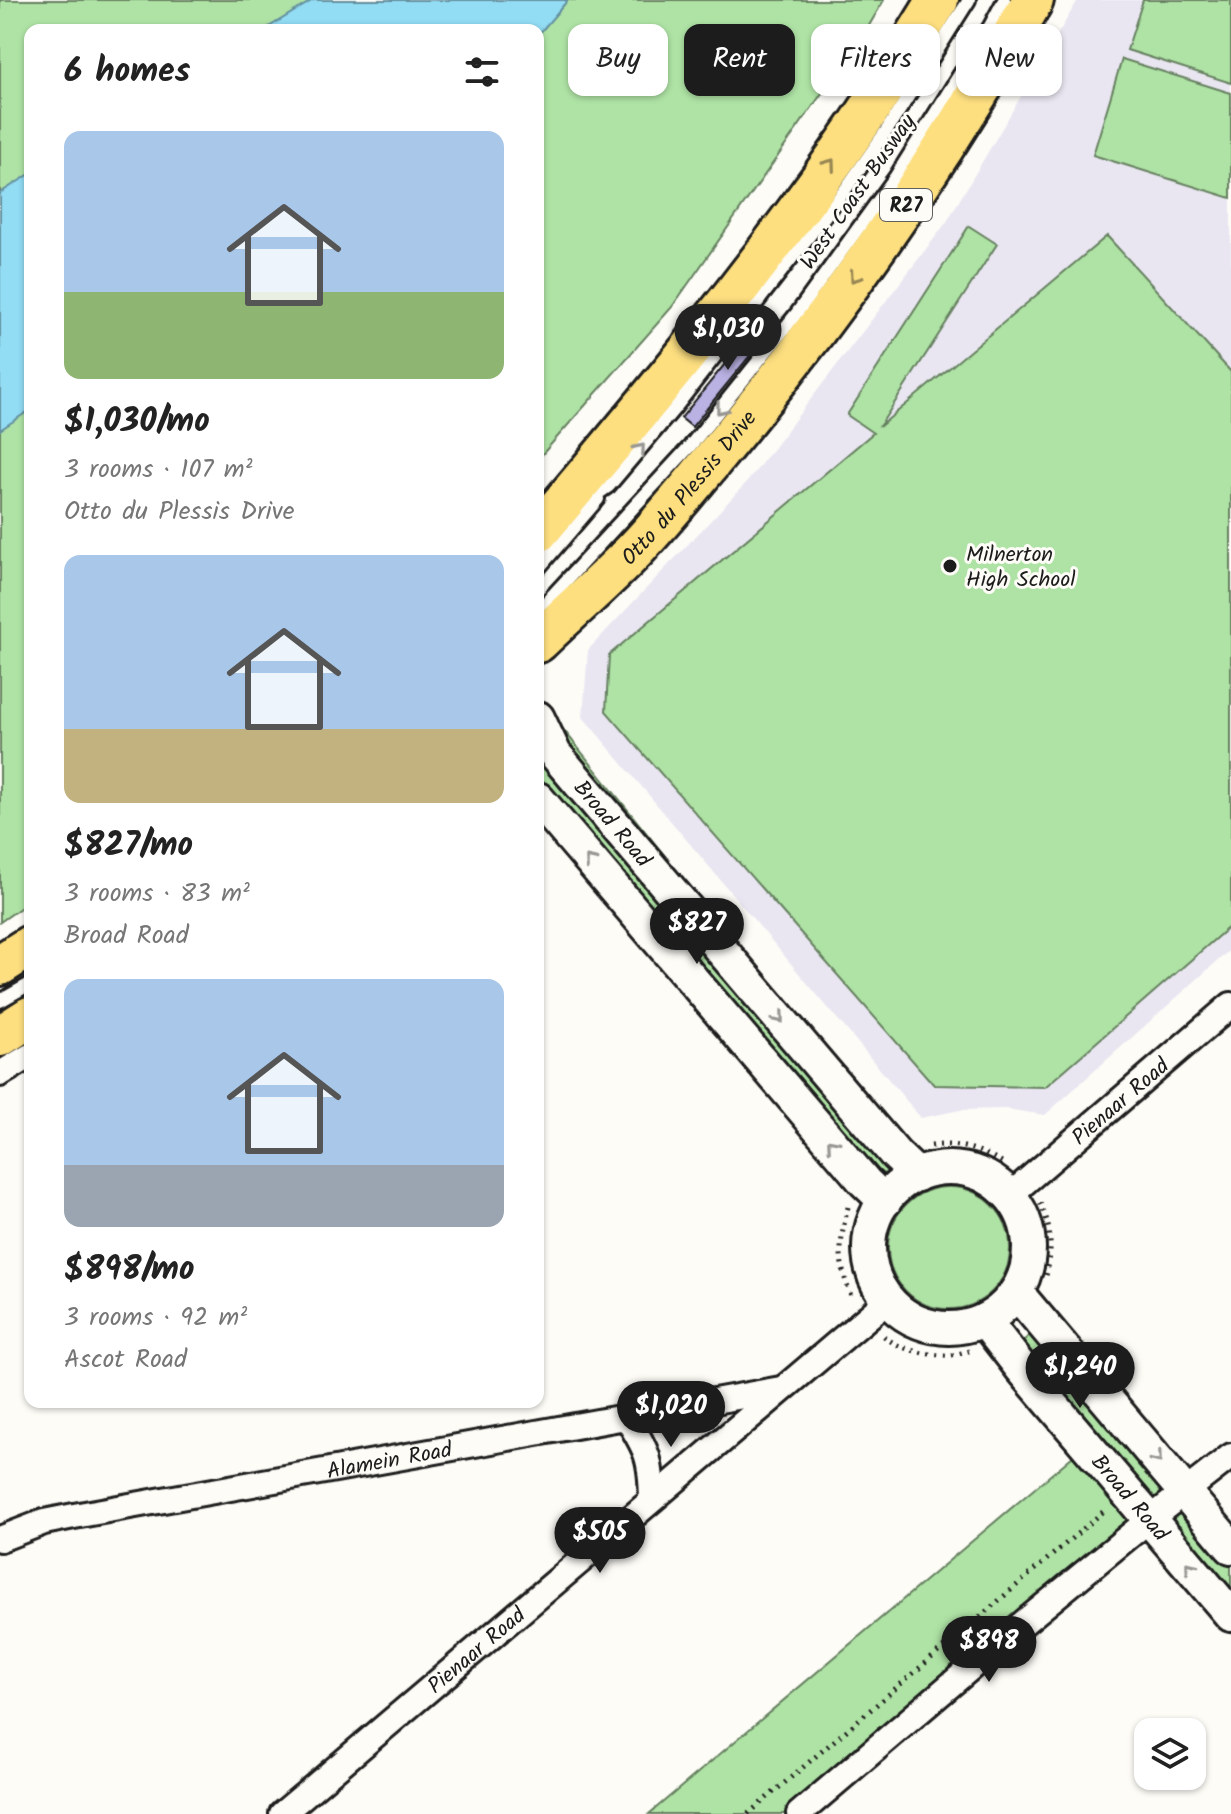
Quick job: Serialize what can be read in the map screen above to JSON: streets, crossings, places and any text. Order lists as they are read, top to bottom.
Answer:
{
  "streets": {
    "main road": ["R27", "Otto du Plessis Drive"],
    "street": ["Broad Road", "Pienaar Road", "Alamein Road"],
    "lane": ["West Coast Busway"]
  },
  "crossings": [
    ["Broad Road", "Pienaar Road"],
    ["Pienaar Road", "Alamein Road"]
  ],
  "places": ["Milnerton High School"],
  "page": {
    "chip": [
      "Buy",
      "Rent",
      "Filters",
      "New"
    ],
    "heading": "6 homes",
    "list": [
      {
        "name": "$1,030/mo",
        "note": "3 rooms · 107 m² · Otto du Plessis Drive"
      },
      {
        "name": "$827/mo",
        "note": "3 rooms · 83 m² · Broad Road"
      },
      {
        "name": "$898/mo",
        "note": "3 rooms · 92 m² · Ascot Road"
      }
    ],
    "price": [
      "$1,030",
      "$827",
      "$1,240",
      "$1,020",
      "$505",
      "$898"
    ]
  }
}
